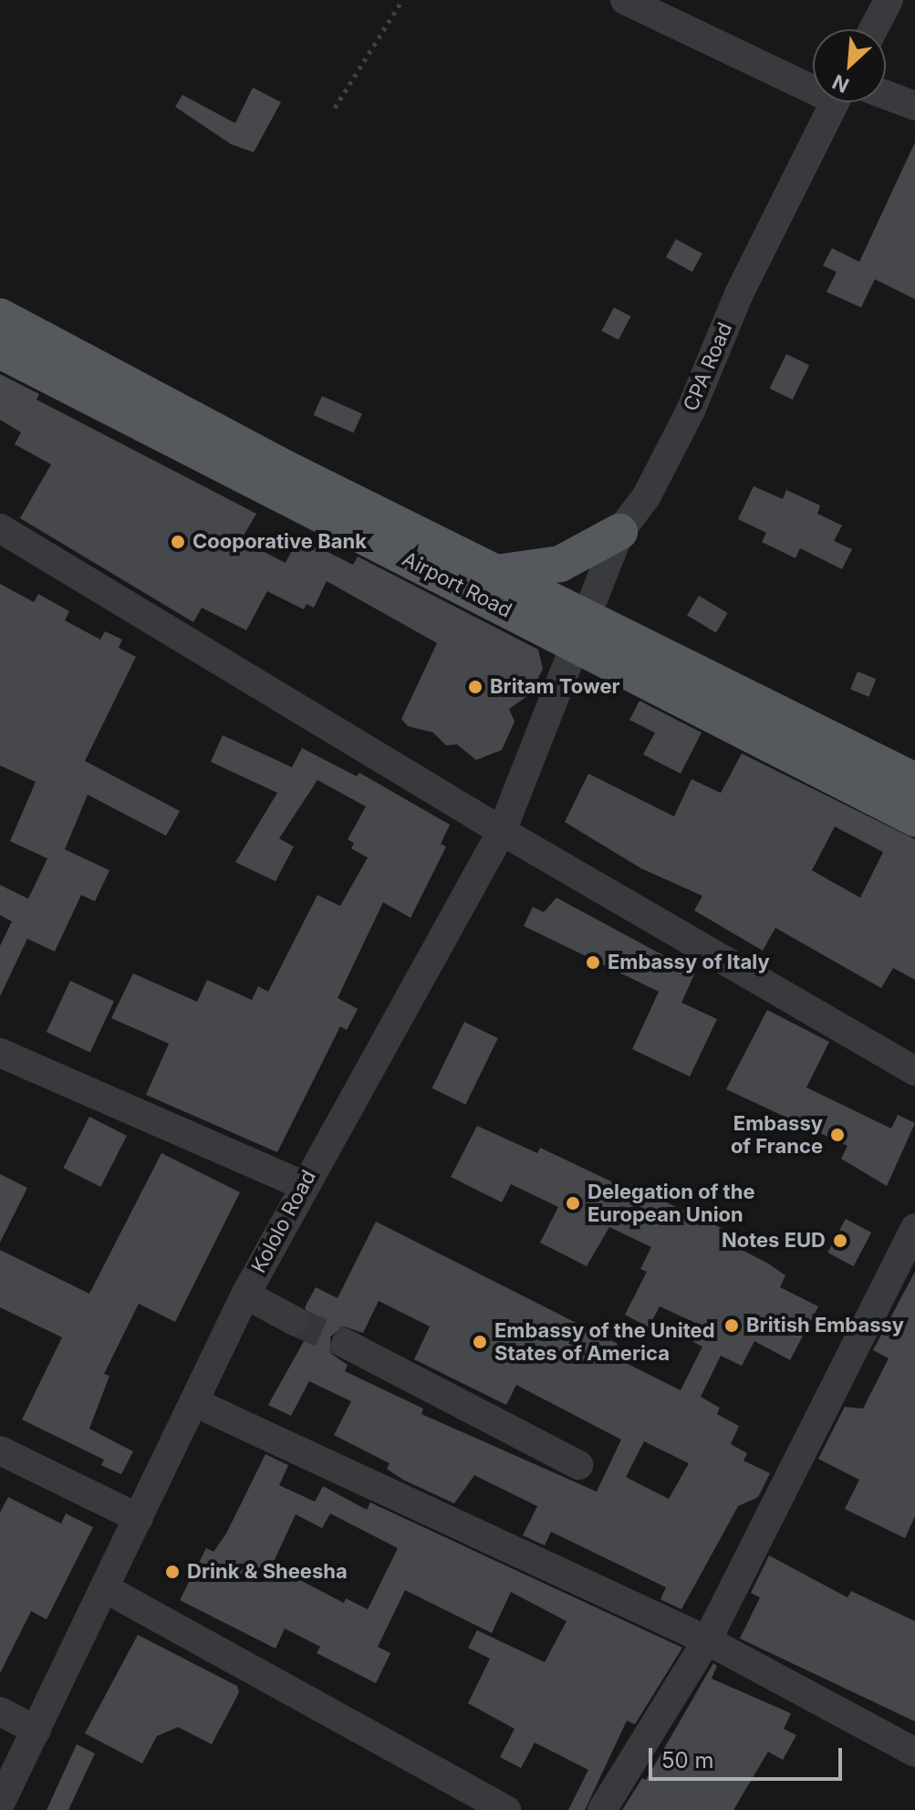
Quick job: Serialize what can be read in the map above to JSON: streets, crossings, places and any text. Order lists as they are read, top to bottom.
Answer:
{
  "streets": {
    "main road": ["Airport Road"],
    "street": ["CPA Road", "Kololo Road"]
  },
  "crossings": [
    ["CPA Road", "Airport Road"],
    ["CPA Road", "Kololo Road"],
    ["Airport Road", "Kololo Road"]
  ],
  "places": [
    "Cooporative Bank",
    "Britam Tower",
    "Embassy of Italy",
    "Embassy of France",
    "Delegation of the European Union",
    "Notes EUD",
    "British Embassy",
    "Embassy of the United States of America",
    "Drink & Sheesha"
  ],
  "scale_bar": "50 m",
  "north": "bottom left"
}
